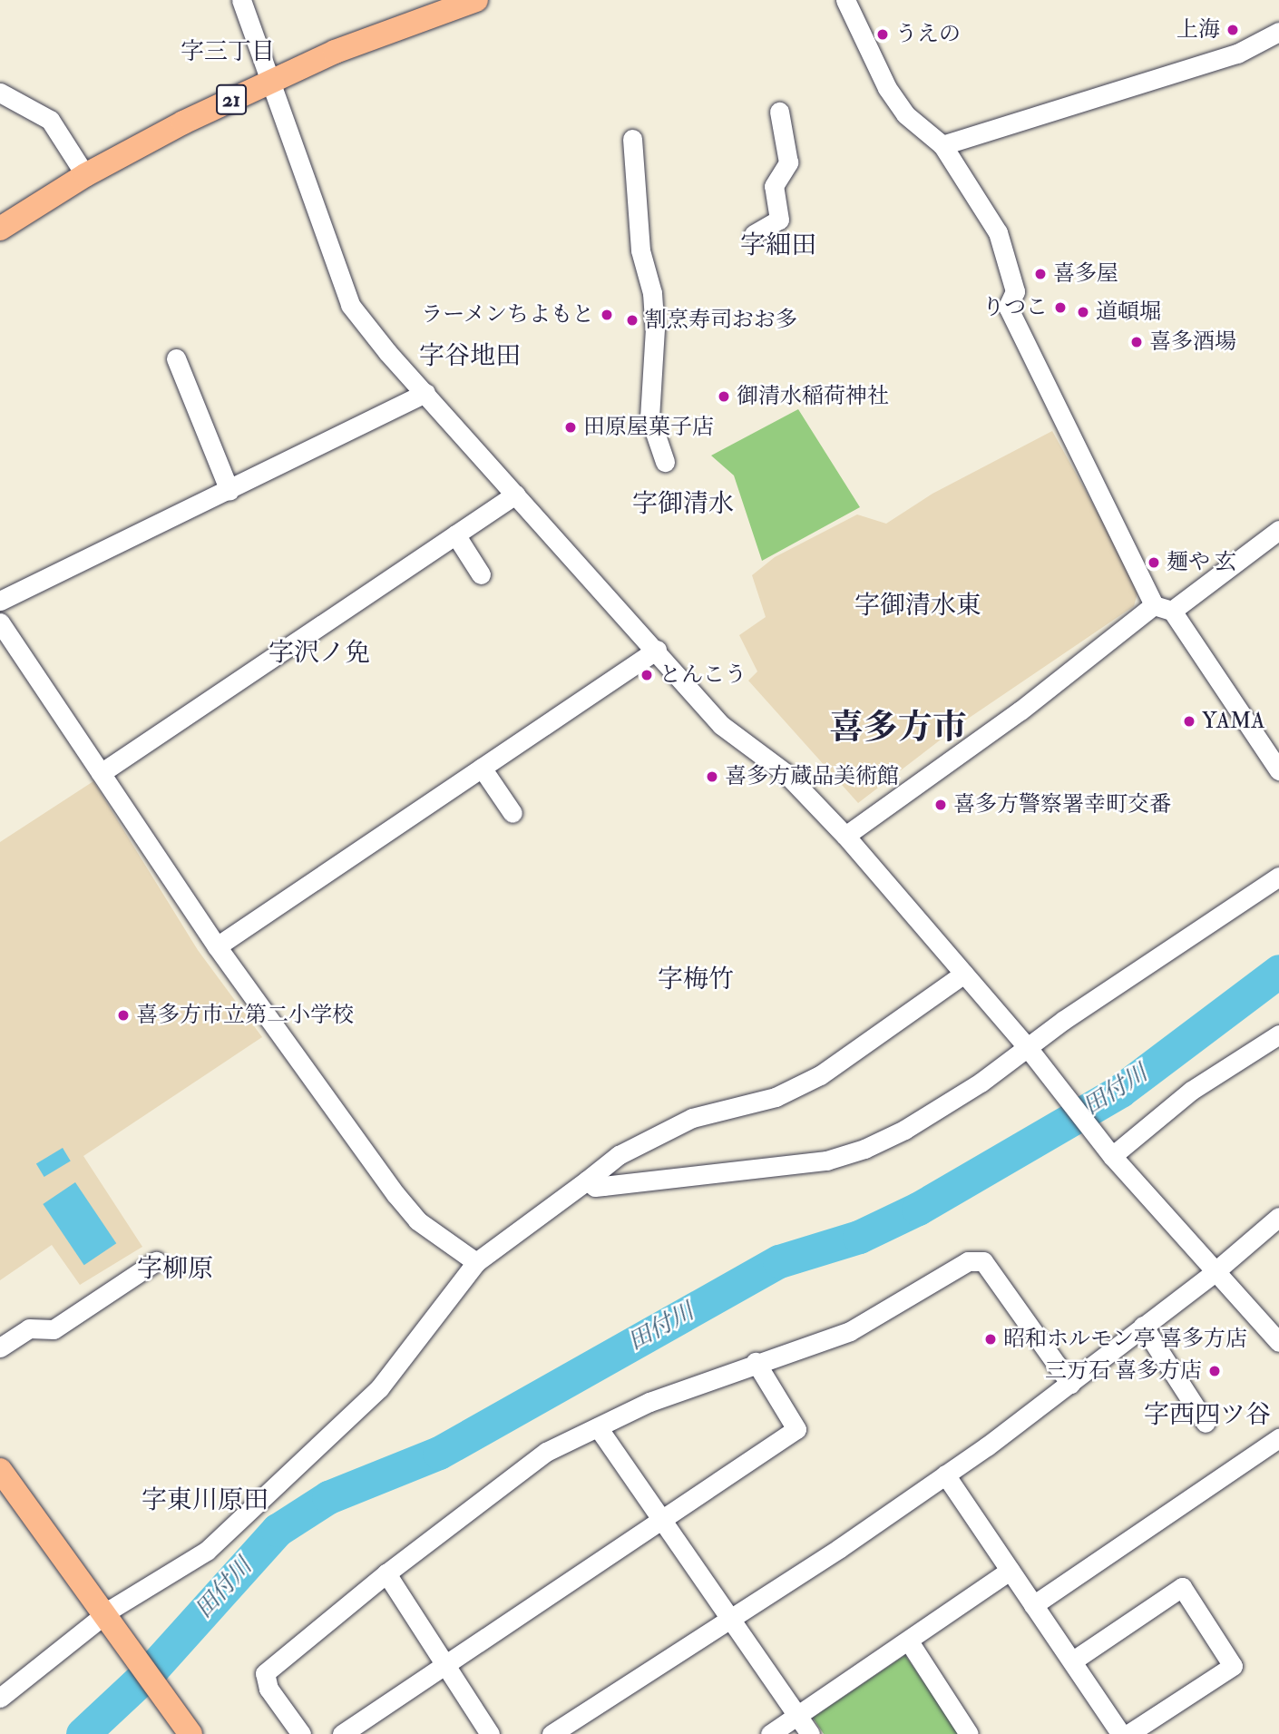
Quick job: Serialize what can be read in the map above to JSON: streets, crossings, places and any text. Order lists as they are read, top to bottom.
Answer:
{
  "streets": {
    "main road": ["21"]
  },
  "districts": [
    "字三丁目",
    "字細田",
    "字谷地田",
    "字御清水",
    "字御清水東",
    "字沢ノ免",
    "喜多方市",
    "字梅竹",
    "字柳原",
    "字西四ツ谷",
    "字東川原田"
  ],
  "water": ["田付川"],
  "places": [
    "上海",
    "うえの",
    "喜多屋",
    "りつこ",
    "道頓堀",
    "ラーメンちよもと",
    "割烹寿司おお多",
    "喜多酒場",
    "御清水稲荷神社",
    "田原屋菓子店",
    "麺や 玄",
    "とんこう",
    "YAMA",
    "喜多方蔵品美術館",
    "喜多方警察署幸町交番",
    "喜多方市立第二小学校",
    "昭和ホルモン亭 喜多方店",
    "三万石 喜多方店"
  ]
}
